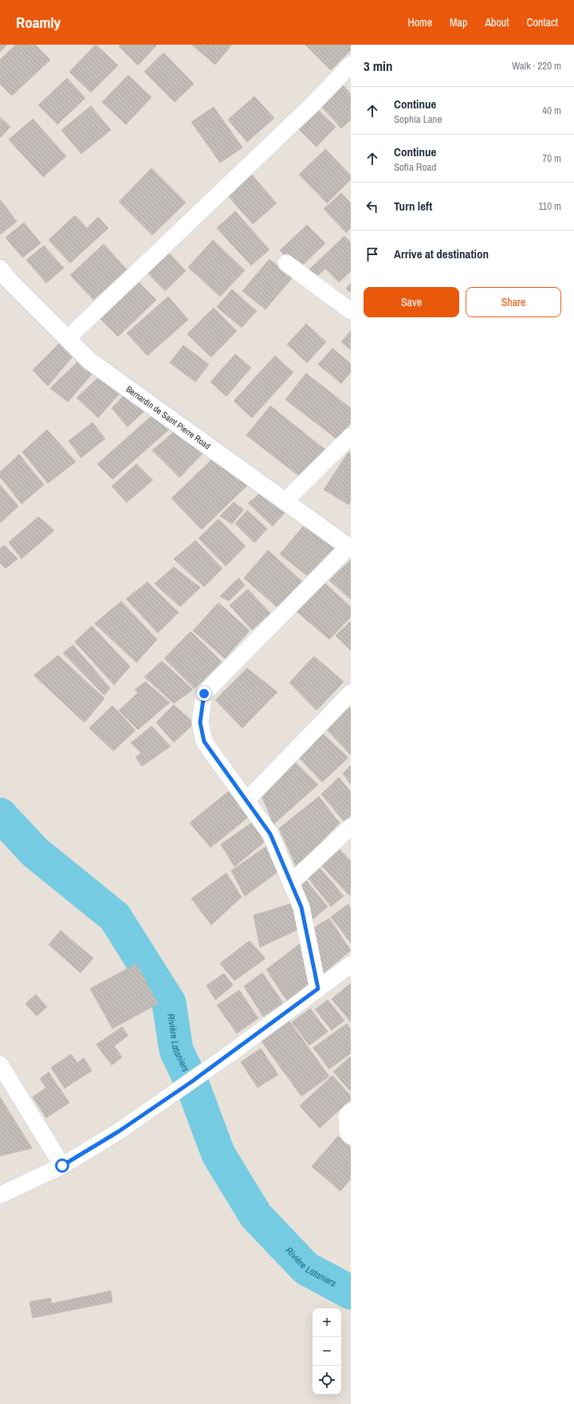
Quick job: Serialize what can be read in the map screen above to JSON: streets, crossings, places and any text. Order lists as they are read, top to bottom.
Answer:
{
  "streets": {
    "main road": ["Bernardin de Saint Pierre Road"]
  },
  "water": ["Rivière Lataniers"],
  "page": {
    "header": "Roamly",
    "nav": [
      "Home",
      "Map",
      "About",
      "Contact"
    ],
    "heading": ["3 min", "Walk · 220 m"],
    "list": [
      ["Continue", "Sophia Lane", "40 m"],
      ["Continue", "Sofia Road", "70 m"],
      ["Turn left", "110 m"],
      "Arrive at destination"
    ],
    "buttons": ["Save", "Share"],
    "map_buttons": ["+", "−"]
  }
}
